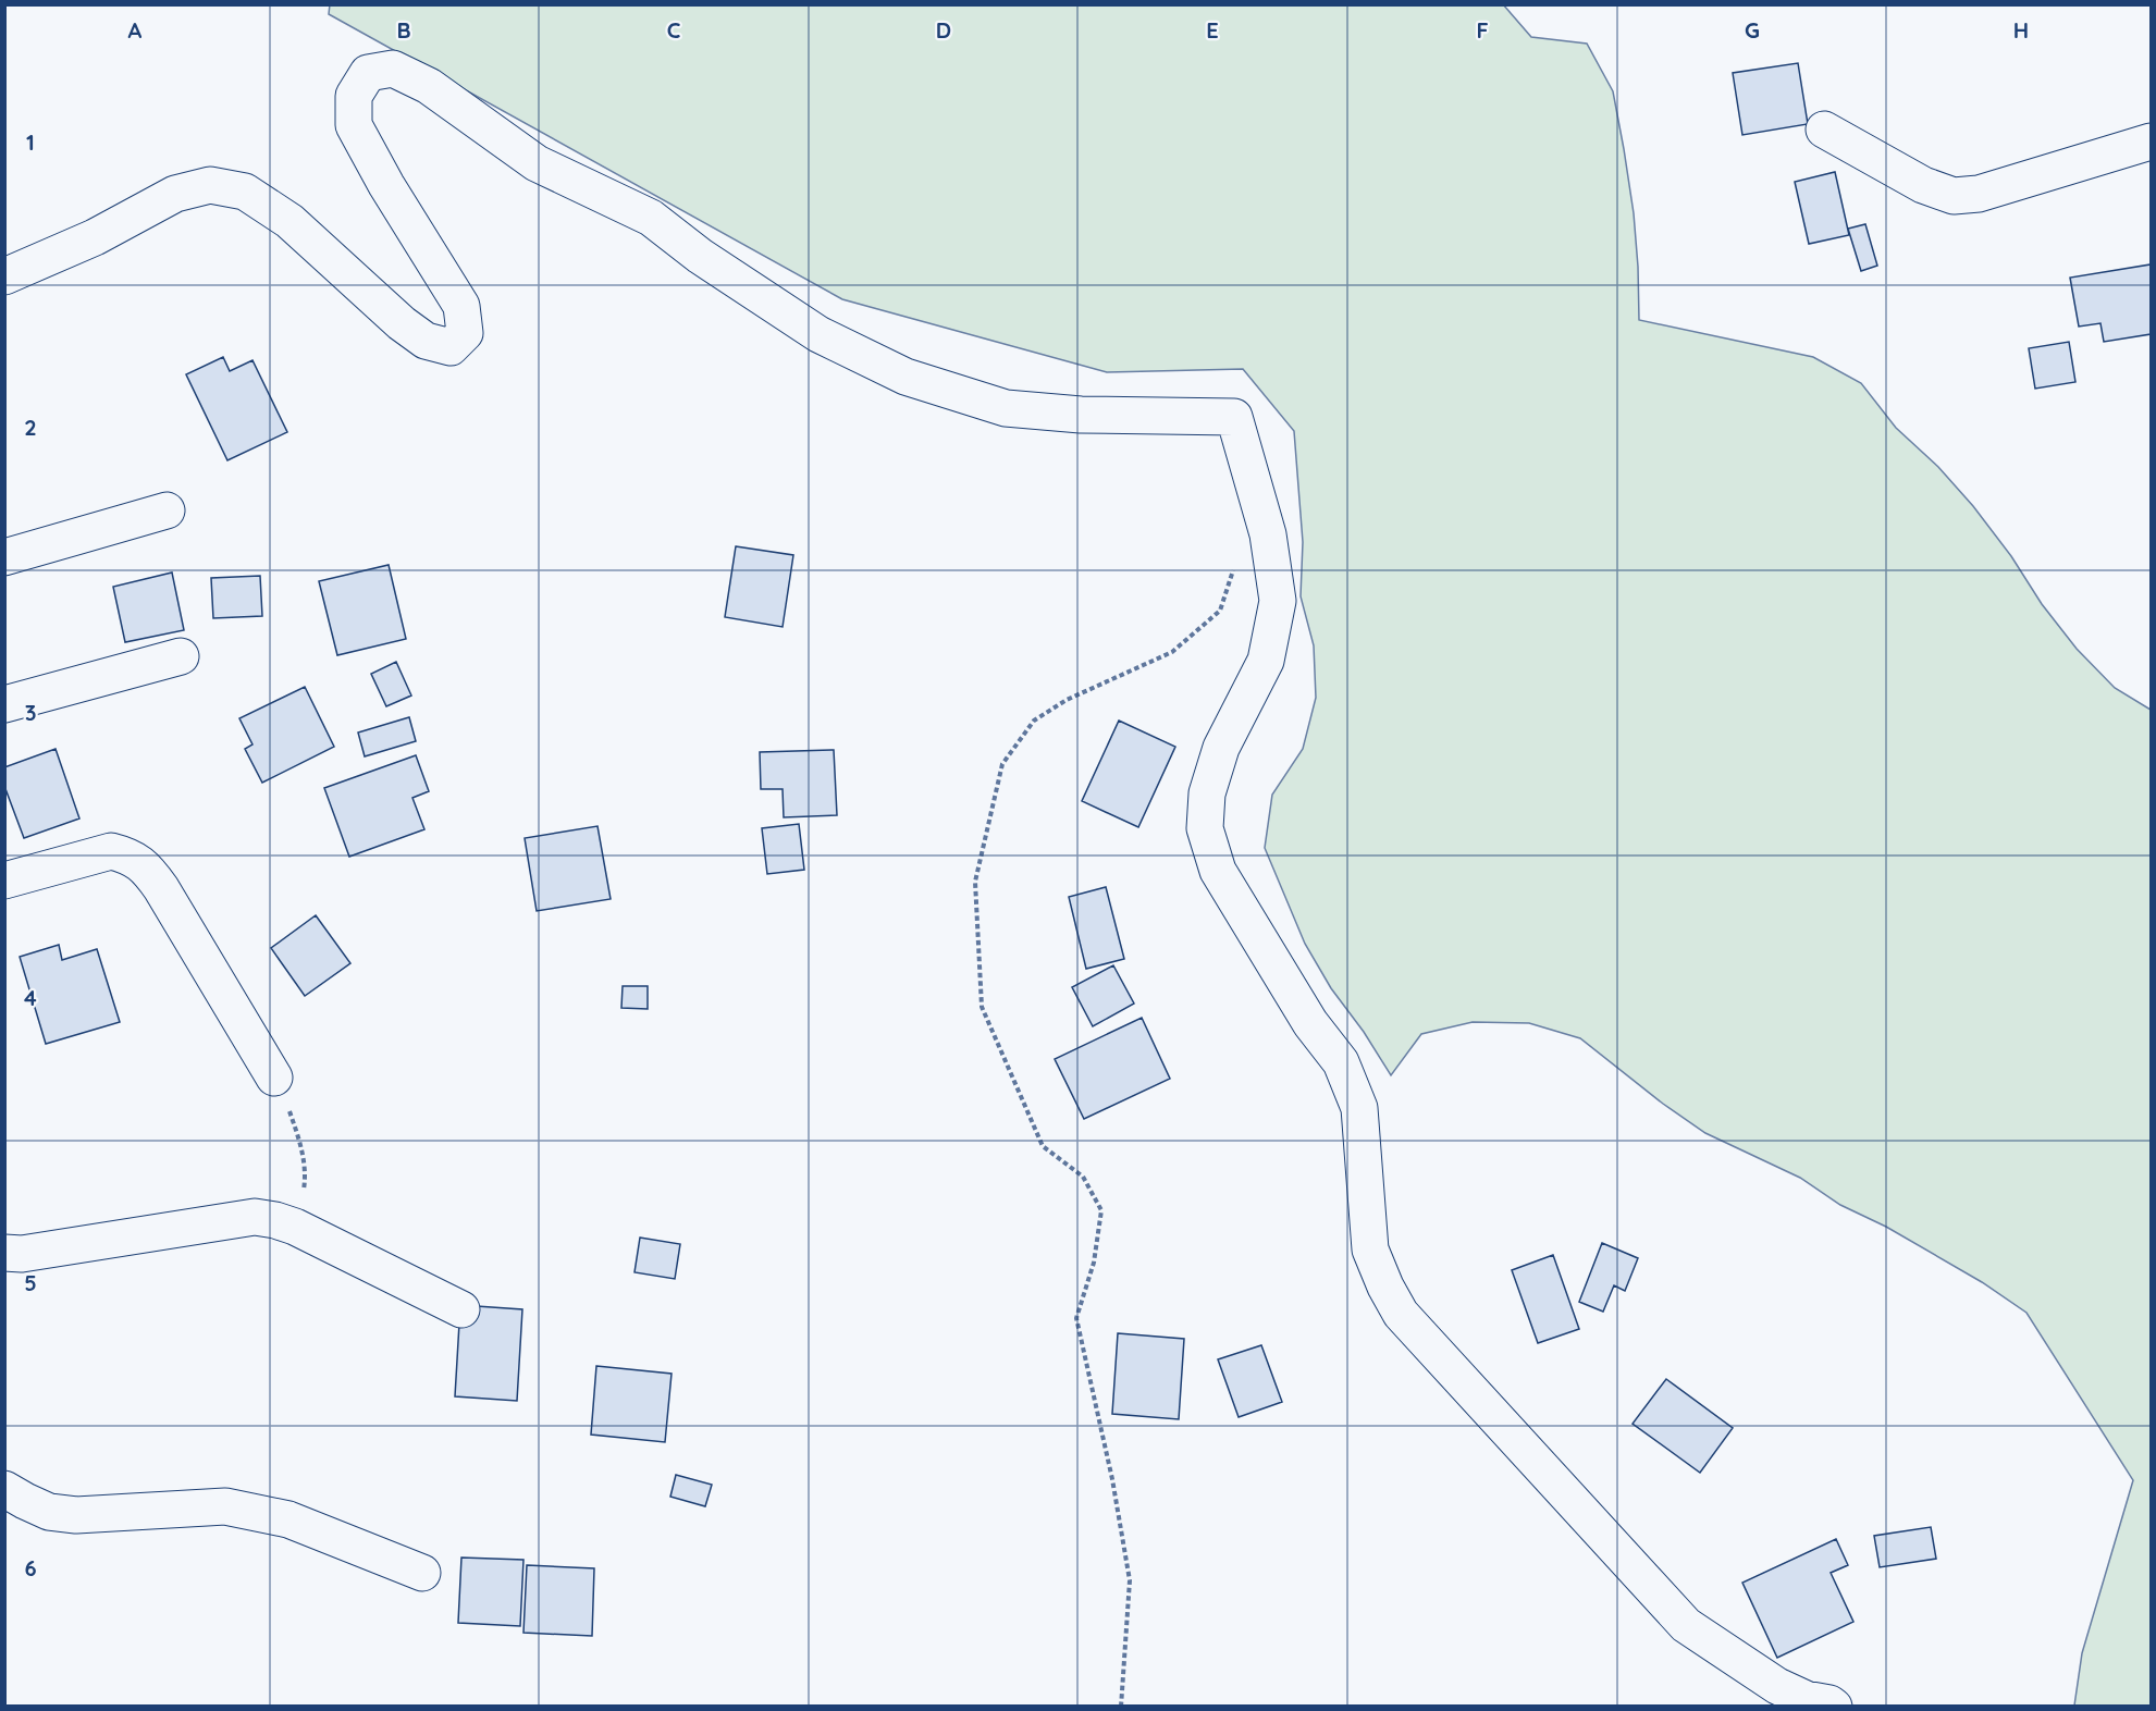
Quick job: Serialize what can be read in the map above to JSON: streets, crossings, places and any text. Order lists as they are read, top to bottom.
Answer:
{
  "grid": {
    "columns": [
      "A",
      "B",
      "C",
      "D",
      "E",
      "F",
      "G",
      "H"
    ],
    "rows": [
      "1",
      "2",
      "3",
      "4",
      "5",
      "6"
    ]
  }
}
